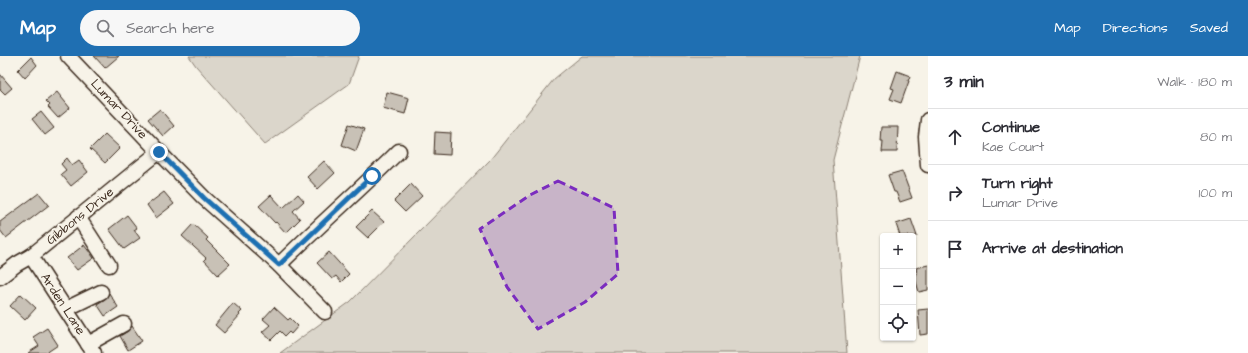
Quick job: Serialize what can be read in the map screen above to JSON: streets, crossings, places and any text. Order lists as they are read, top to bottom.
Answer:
{
  "streets": {
    "street": ["Lumar Drive", "Gibbons Drive", "Arden Lane"]
  },
  "crossings": [
    ["Lumar Drive", "Gibbons Drive"],
    ["Gibbons Drive", "Arden Lane"]
  ],
  "page": {
    "header": "Map",
    "search": "Search here",
    "nav": ["Map", "Directions", "Saved"],
    "heading": ["3 min", "Walk · 180 m"],
    "list": [
      ["Continue", "Kae Court", "80 m"],
      ["Turn right", "Lumar Drive", "100 m"],
      "Arrive at destination"
    ],
    "map_buttons": ["+", "−"]
  }
}
